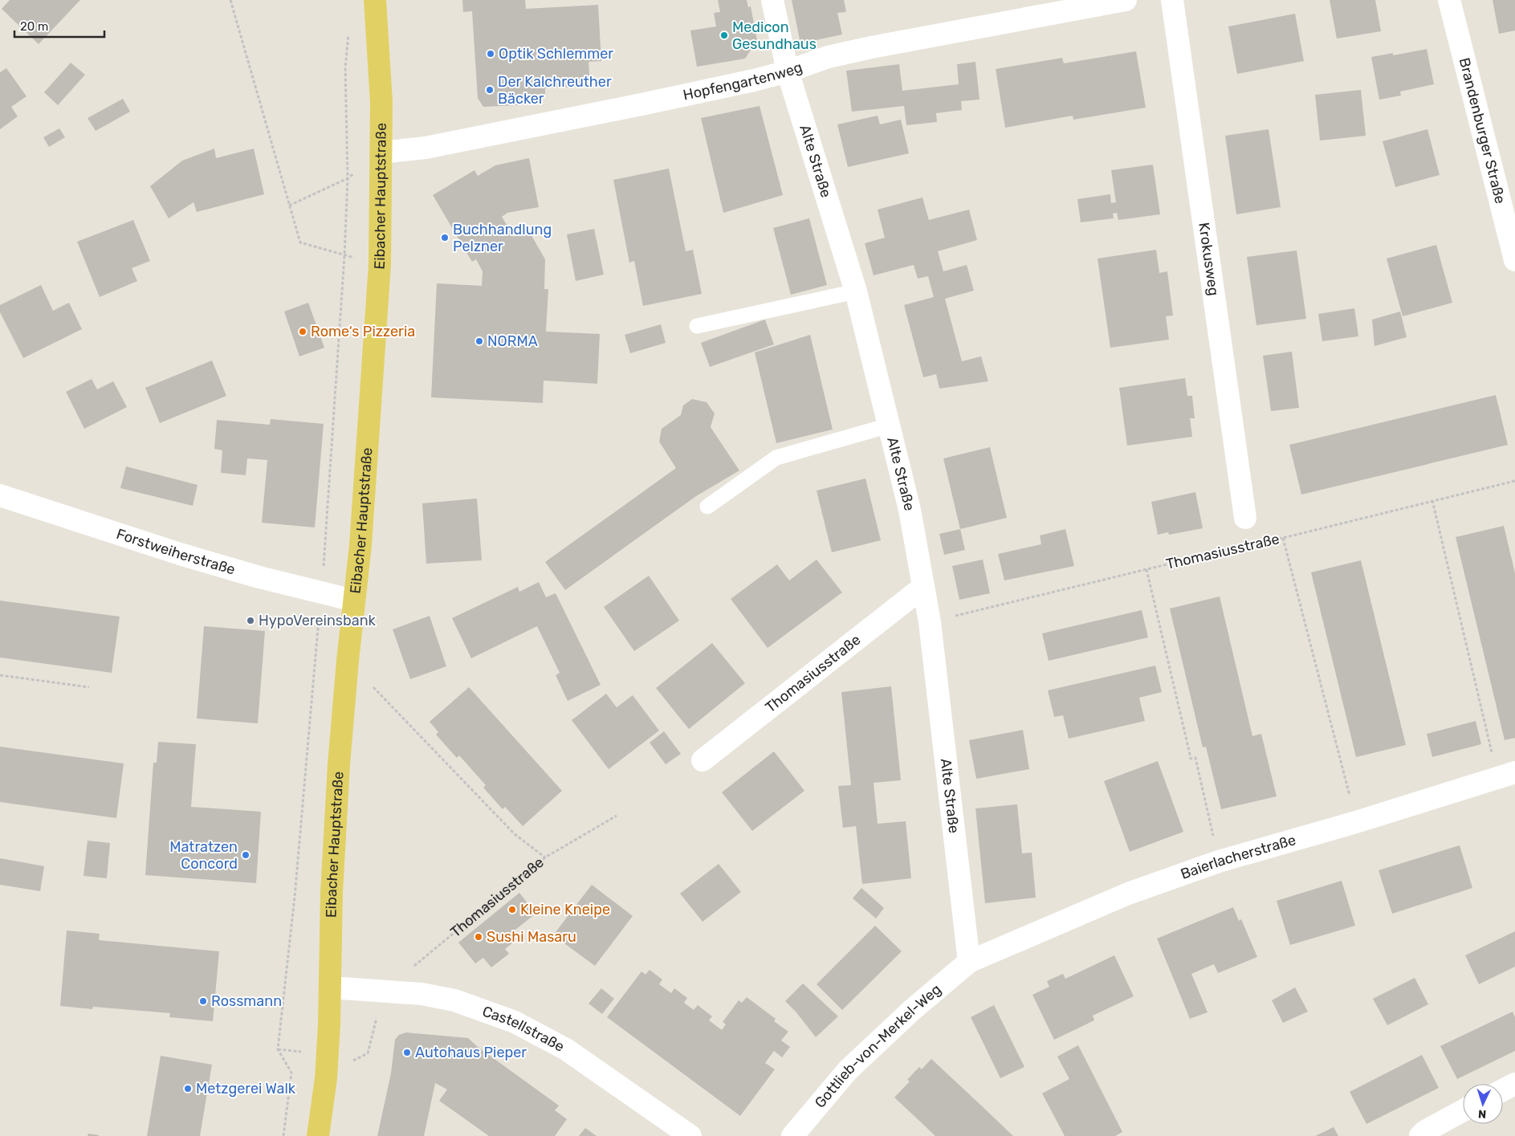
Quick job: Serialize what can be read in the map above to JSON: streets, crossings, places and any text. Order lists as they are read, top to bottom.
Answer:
{
  "streets": {
    "main road": ["Eibacher Hauptstraße"],
    "street": [
      "Hopfengartenweg",
      "Brandenburger Straße",
      "Alte Straße",
      "Krokusweg",
      "Forstweiherstraße",
      "Thomasiusstraße",
      "Baierlacherstraße",
      "Castellstraße",
      "Gottlieb-von-Merkel-Weg"
    ]
  },
  "crossings": [
    ["Hopfengartenweg", "Alte Straße"],
    ["Hopfengartenweg", "Eibacher Hauptstraße"],
    ["Alte Straße", "Thomasiusstraße"],
    ["Alte Straße", "Baierlacherstraße"],
    ["Alte Straße", "Gottlieb-von-Merkel-Weg"],
    ["Eibacher Hauptstraße", "Forstweiherstraße"],
    ["Eibacher Hauptstraße", "Castellstraße"],
    ["Thomasiusstraße", "Castellstraße"],
    ["Baierlacherstraße", "Gottlieb-von-Merkel-Weg"]
  ],
  "places": [
    "Medicon Gesundhaus",
    "Optik Schlemmer",
    "Der Kalchreuther Bäcker",
    "Buchhandlung Pelzner",
    "Rome‘s Pizzeria",
    "NORMA",
    "HypoVereinsbank",
    "Matratzen Concord",
    "Kleine Kneipe",
    "Sushi Masaru",
    "Rossmann",
    "Autohaus Pieper",
    "Metzgerei Walk"
  ],
  "scale_bar": "20 m",
  "north": "bottom"
}
